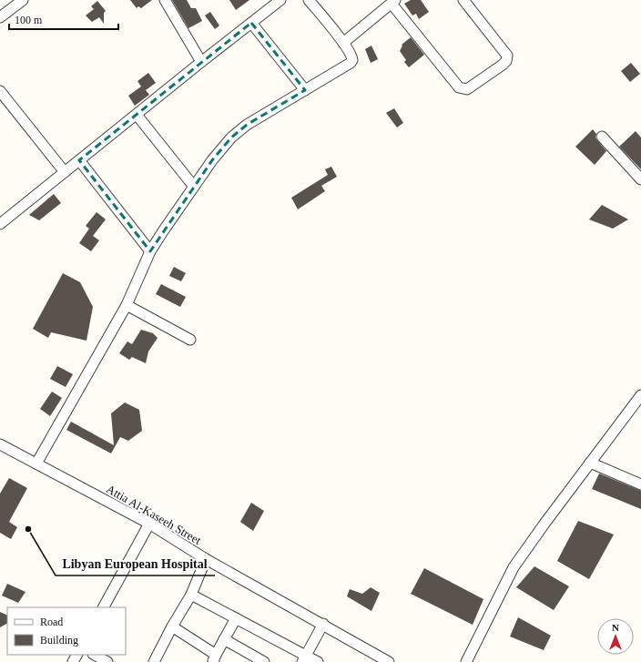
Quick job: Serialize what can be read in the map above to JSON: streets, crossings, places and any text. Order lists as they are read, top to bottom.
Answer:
{
  "streets": {
    "street": ["Attia Al-Kaseeh Street"]
  },
  "places": ["Libyan European Hospital"],
  "legend": ["Road", "Building"],
  "scale_bar": "100 m",
  "north": "top"
}
